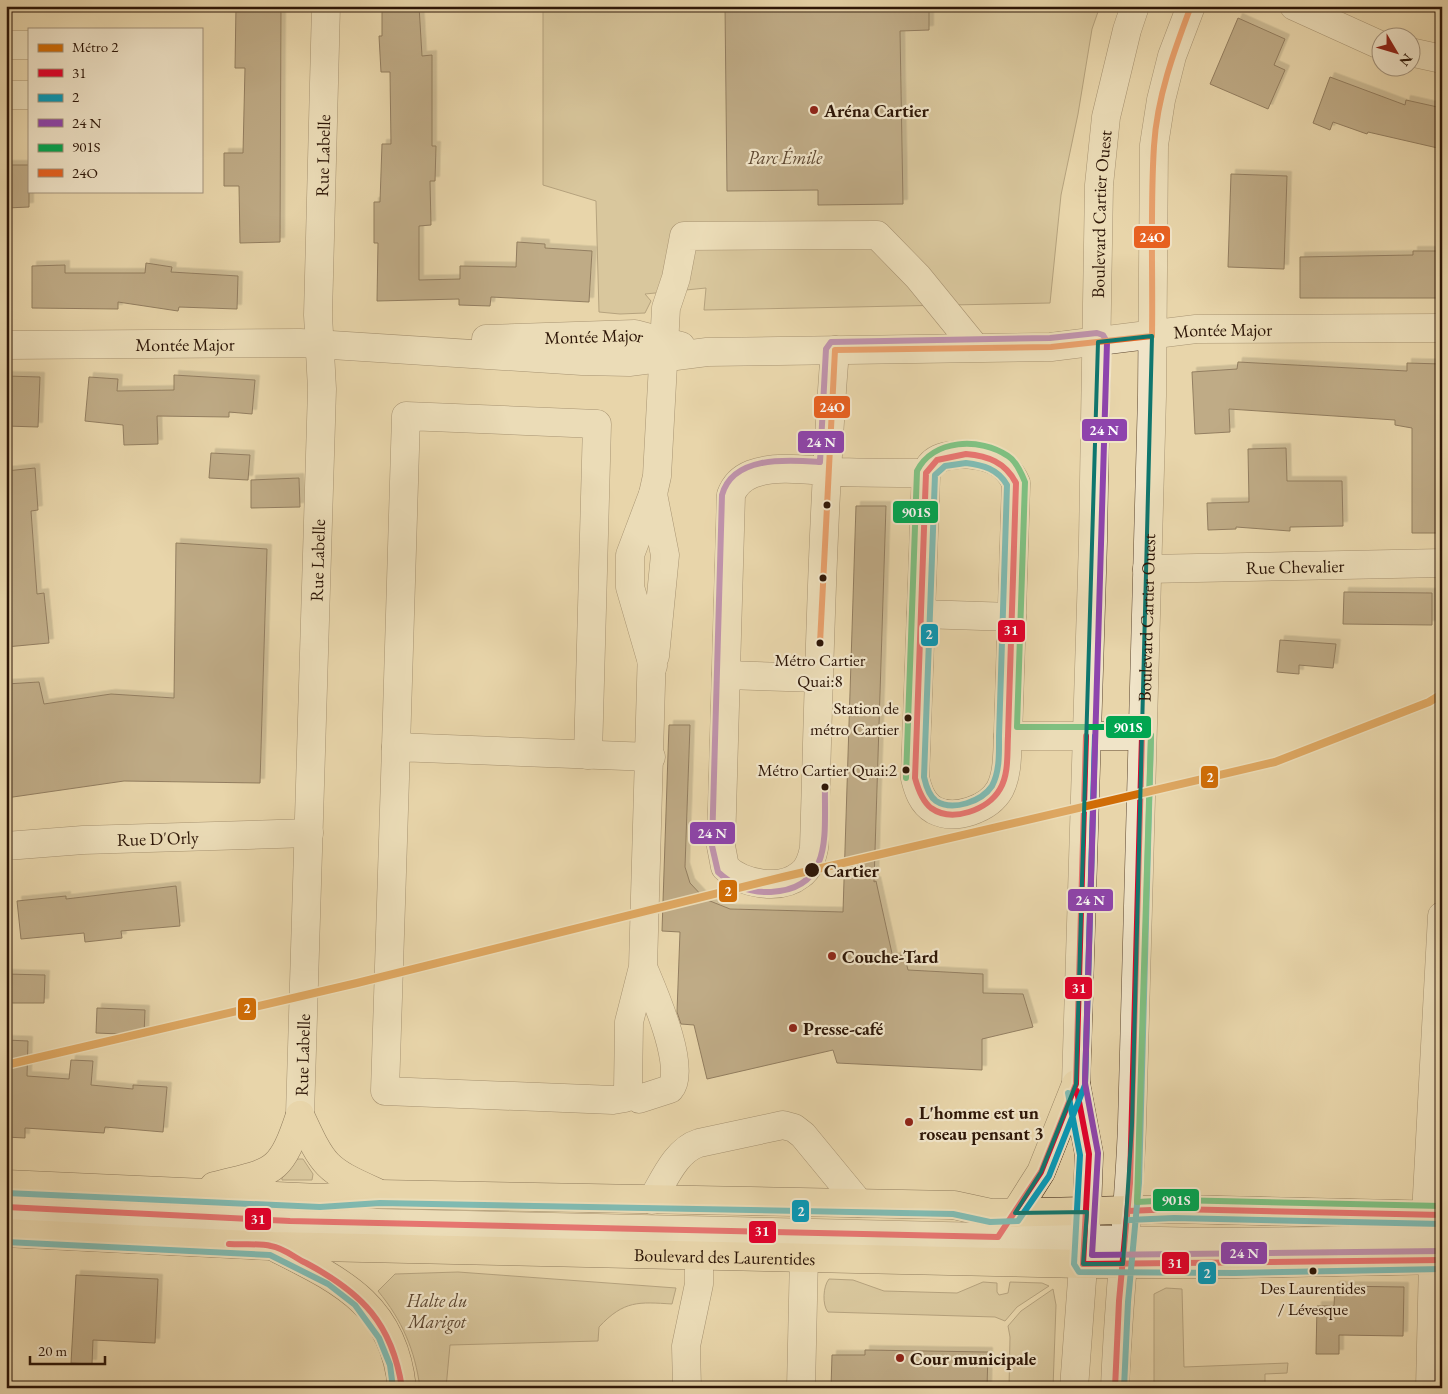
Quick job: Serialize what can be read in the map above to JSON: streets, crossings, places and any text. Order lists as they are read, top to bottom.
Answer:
{
  "streets": {
    "main road": ["Boulevard des Laurentides"],
    "street": [
      "Rue Labelle",
      "Boulevard Cartier Ouest",
      "Montée Major",
      "Rue Chevalier",
      "Rue D'Orly"
    ]
  },
  "crossings": [
    ["Rue Labelle", "Montée Major"],
    ["Rue Labelle", "Rue D'Orly"],
    ["Boulevard Cartier Ouest", "Montée Major"],
    ["Boulevard Cartier Ouest", "Rue Chevalier"],
    ["Boulevard Cartier Ouest", "Boulevard des Laurentides"]
  ],
  "parks": ["Parc Émile", "Halte du Marigot"],
  "places": [
    "Aréna Cartier",
    "Métro Cartier Quai:8",
    "Station de métro Cartier",
    "Métro Cartier Quai:2",
    "Cartier",
    "Couche-Tard",
    "Presse-café",
    "L'homme est un roseau pensant 3",
    "Des Laurentides / Lévesque",
    "Cour municipale"
  ],
  "lines": [
    "transit line 24O",
    "transit line 901S",
    "transit line 31",
    "transit line 2",
    "metro line 2"
  ],
  "legend": [
    "Métro 2",
    "31",
    "2",
    "24 N",
    "901S",
    "24O"
  ],
  "scale_bar": "20 m",
  "north": "bottom right"
}
